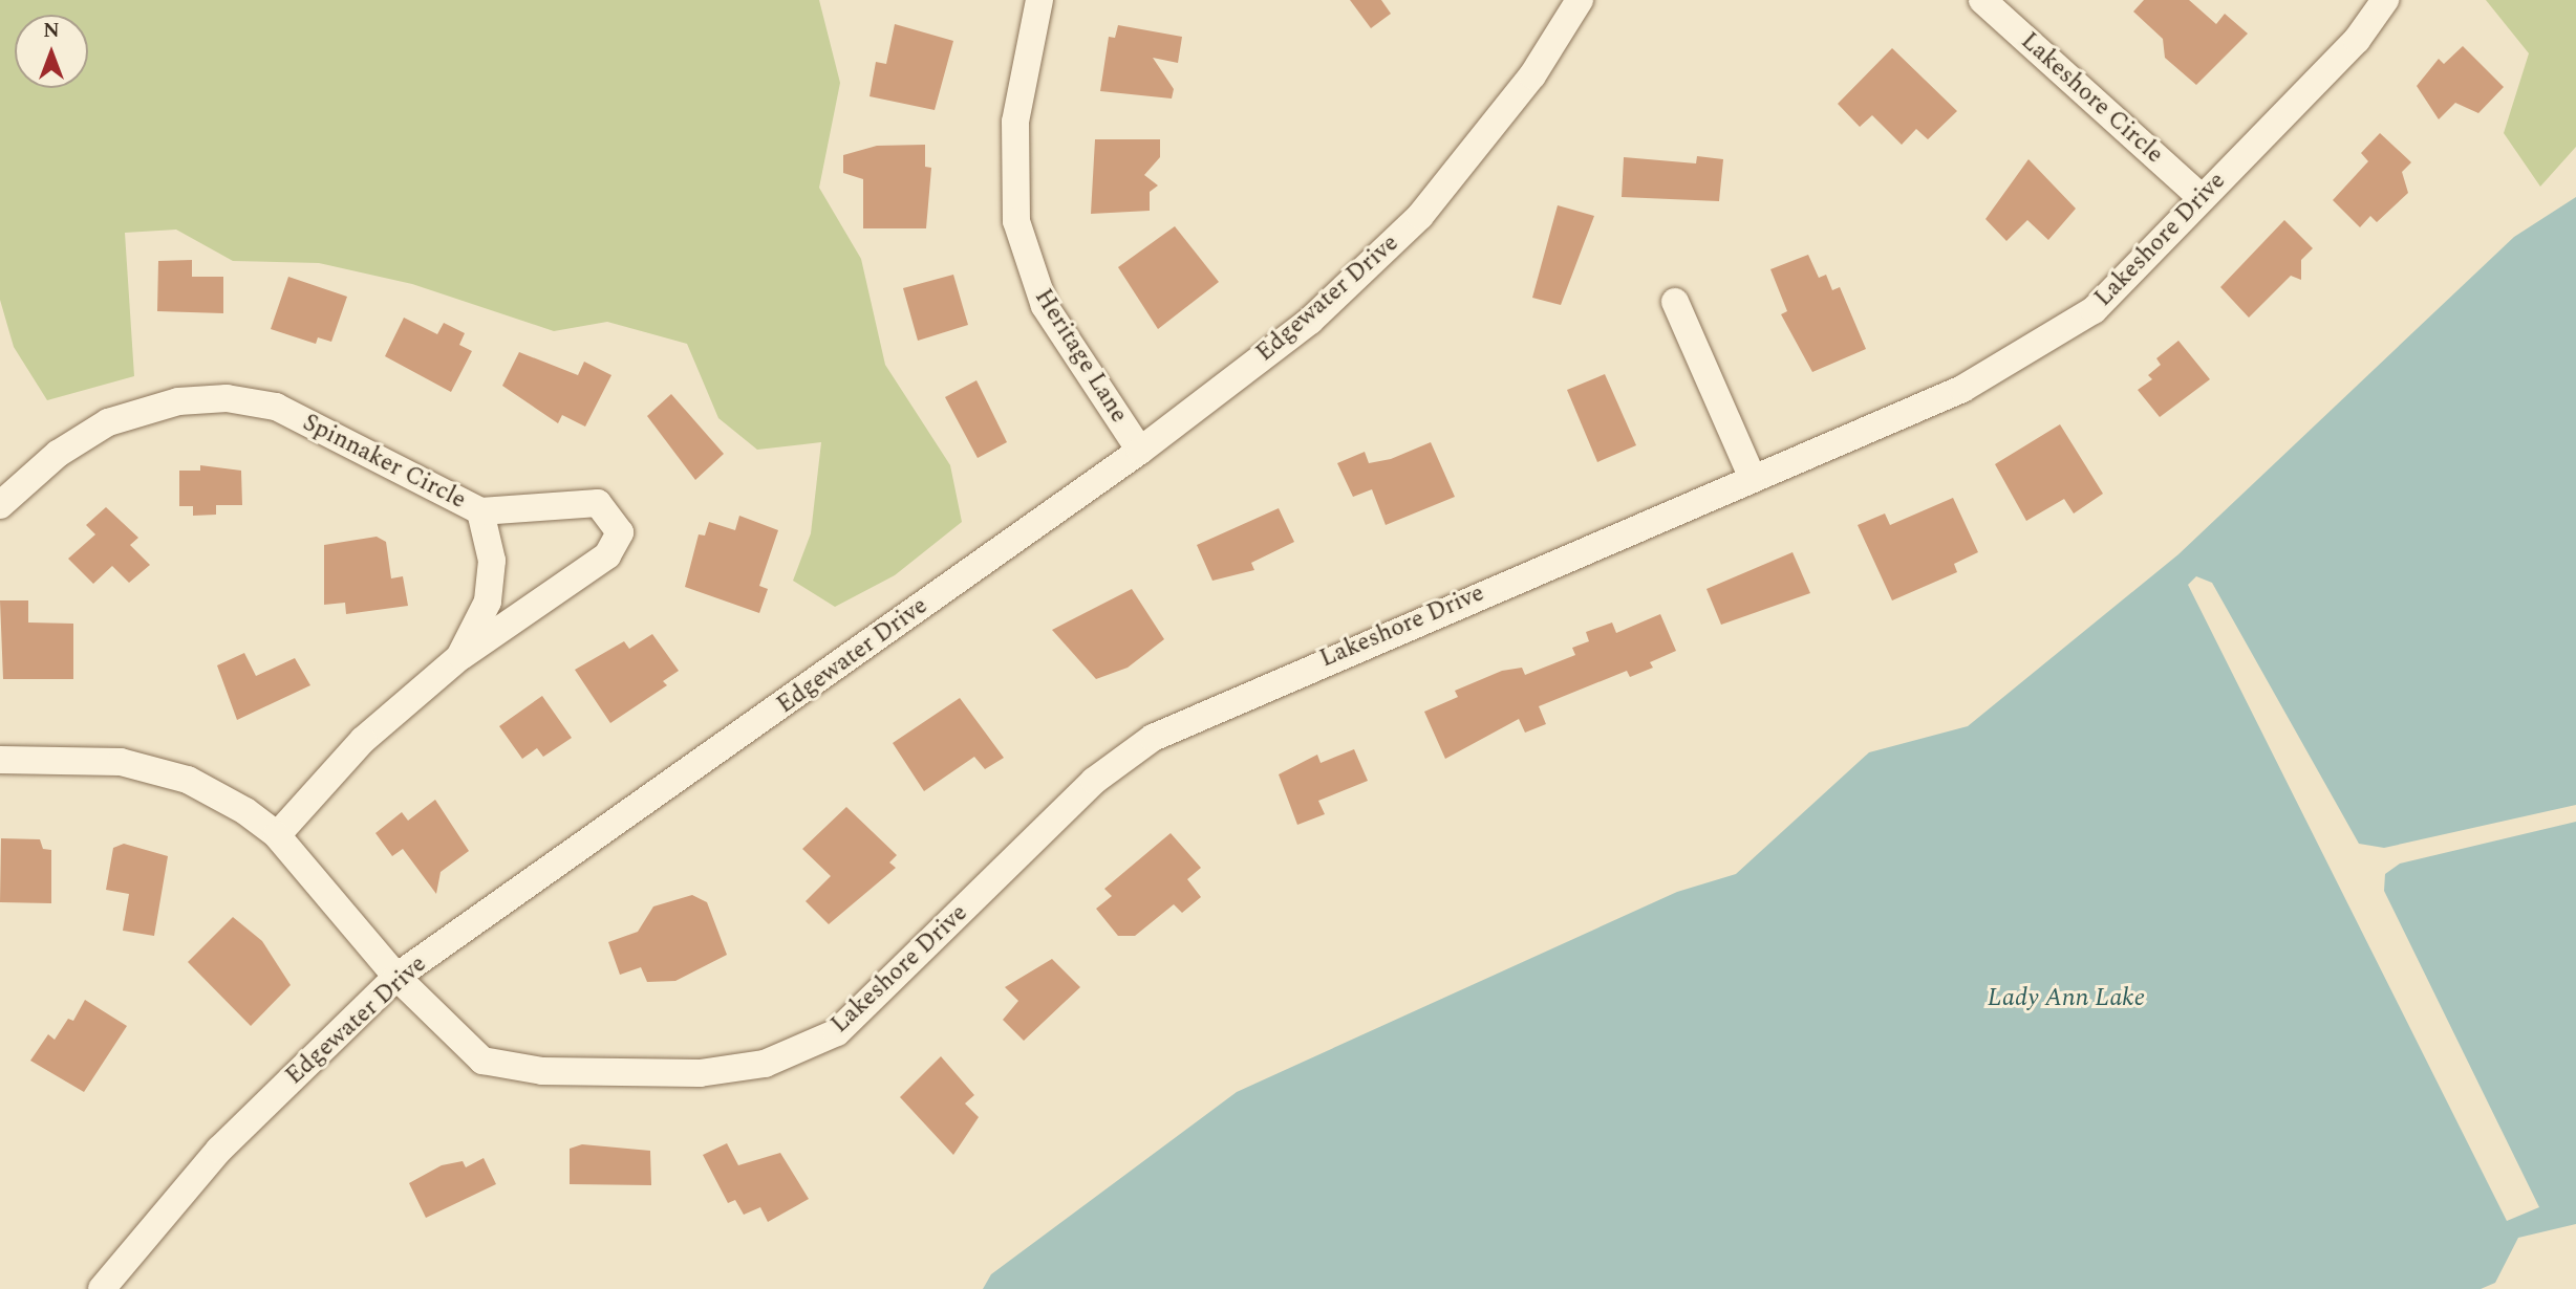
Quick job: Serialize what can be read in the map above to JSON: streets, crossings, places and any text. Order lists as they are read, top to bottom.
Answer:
{
  "streets": {
    "street": [
      "Lakeshore Circle",
      "Lakeshore Drive",
      "Edgewater Drive",
      "Heritage Lane",
      "Spinnaker Circle"
    ]
  },
  "crossings": [
    ["Lakeshore Circle", "Lakeshore Drive"],
    ["Lakeshore Drive", "Edgewater Drive"],
    ["Lakeshore Drive", "Spinnaker Circle"],
    ["Edgewater Drive", "Heritage Lane"]
  ],
  "water": ["Lady Ann Lake"],
  "north": "top"
}
